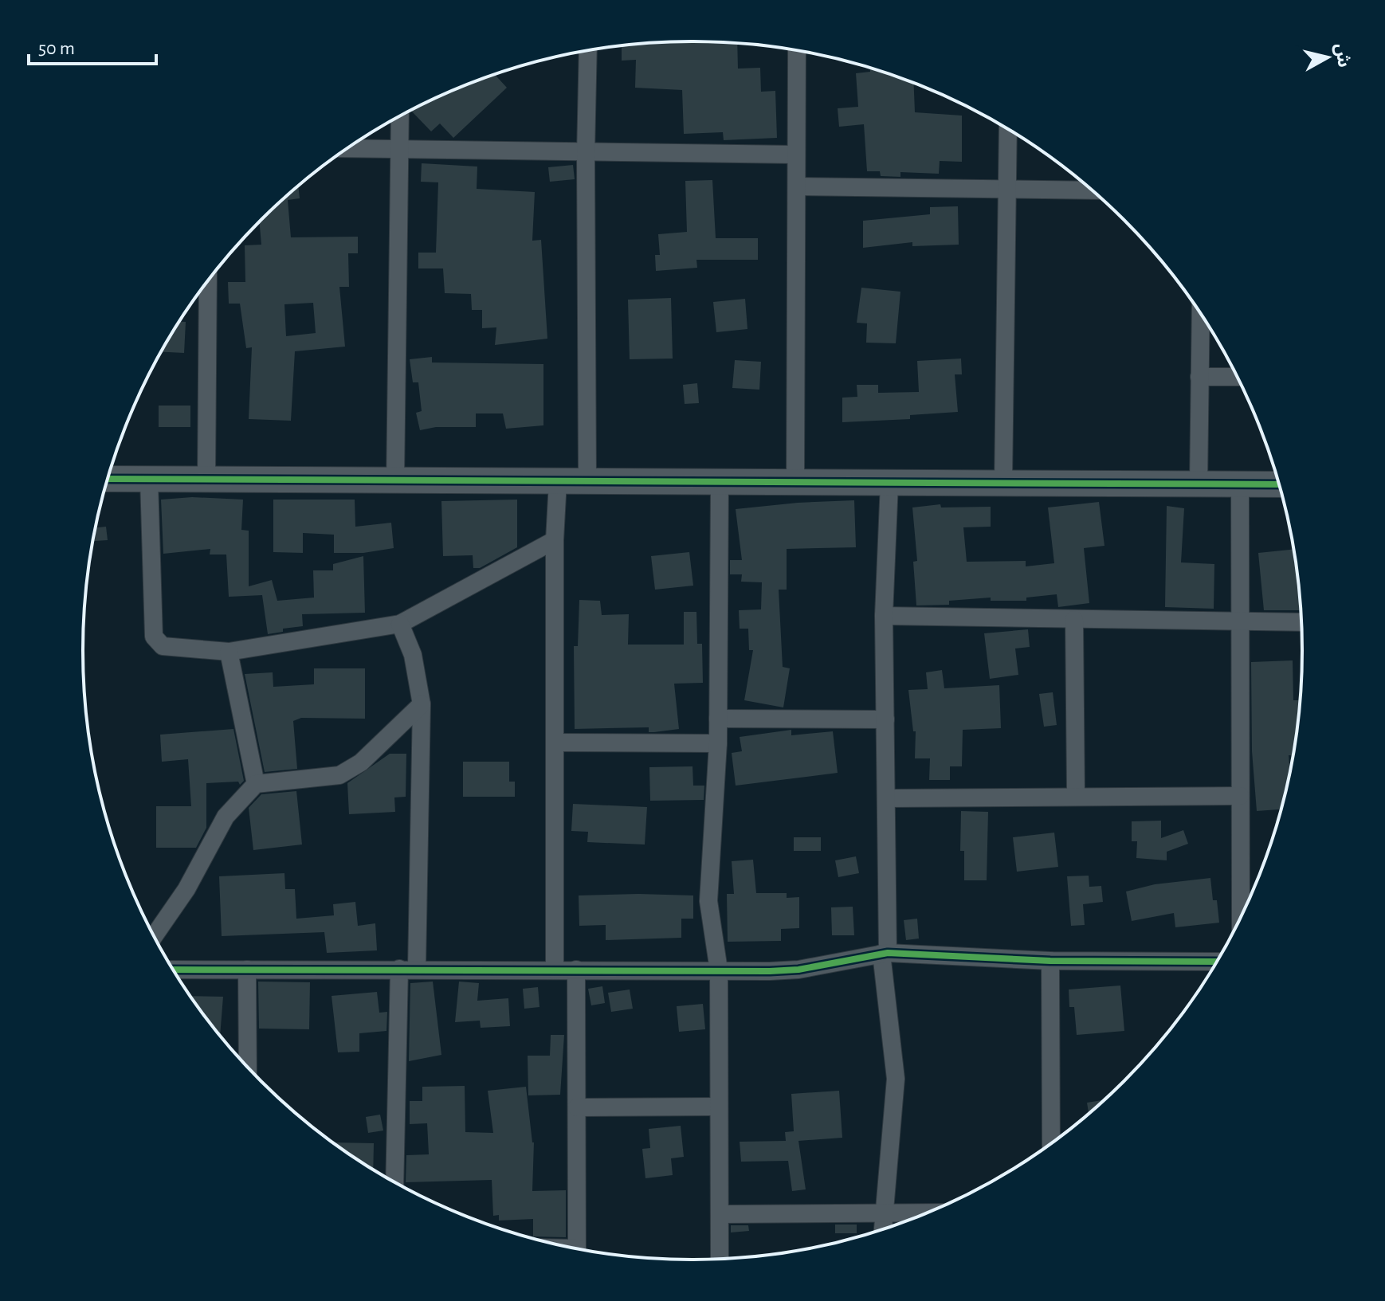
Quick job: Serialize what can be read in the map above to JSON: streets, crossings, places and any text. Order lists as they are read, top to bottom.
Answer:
{
  "scale_bar": "50 m",
  "north": "right"
}
